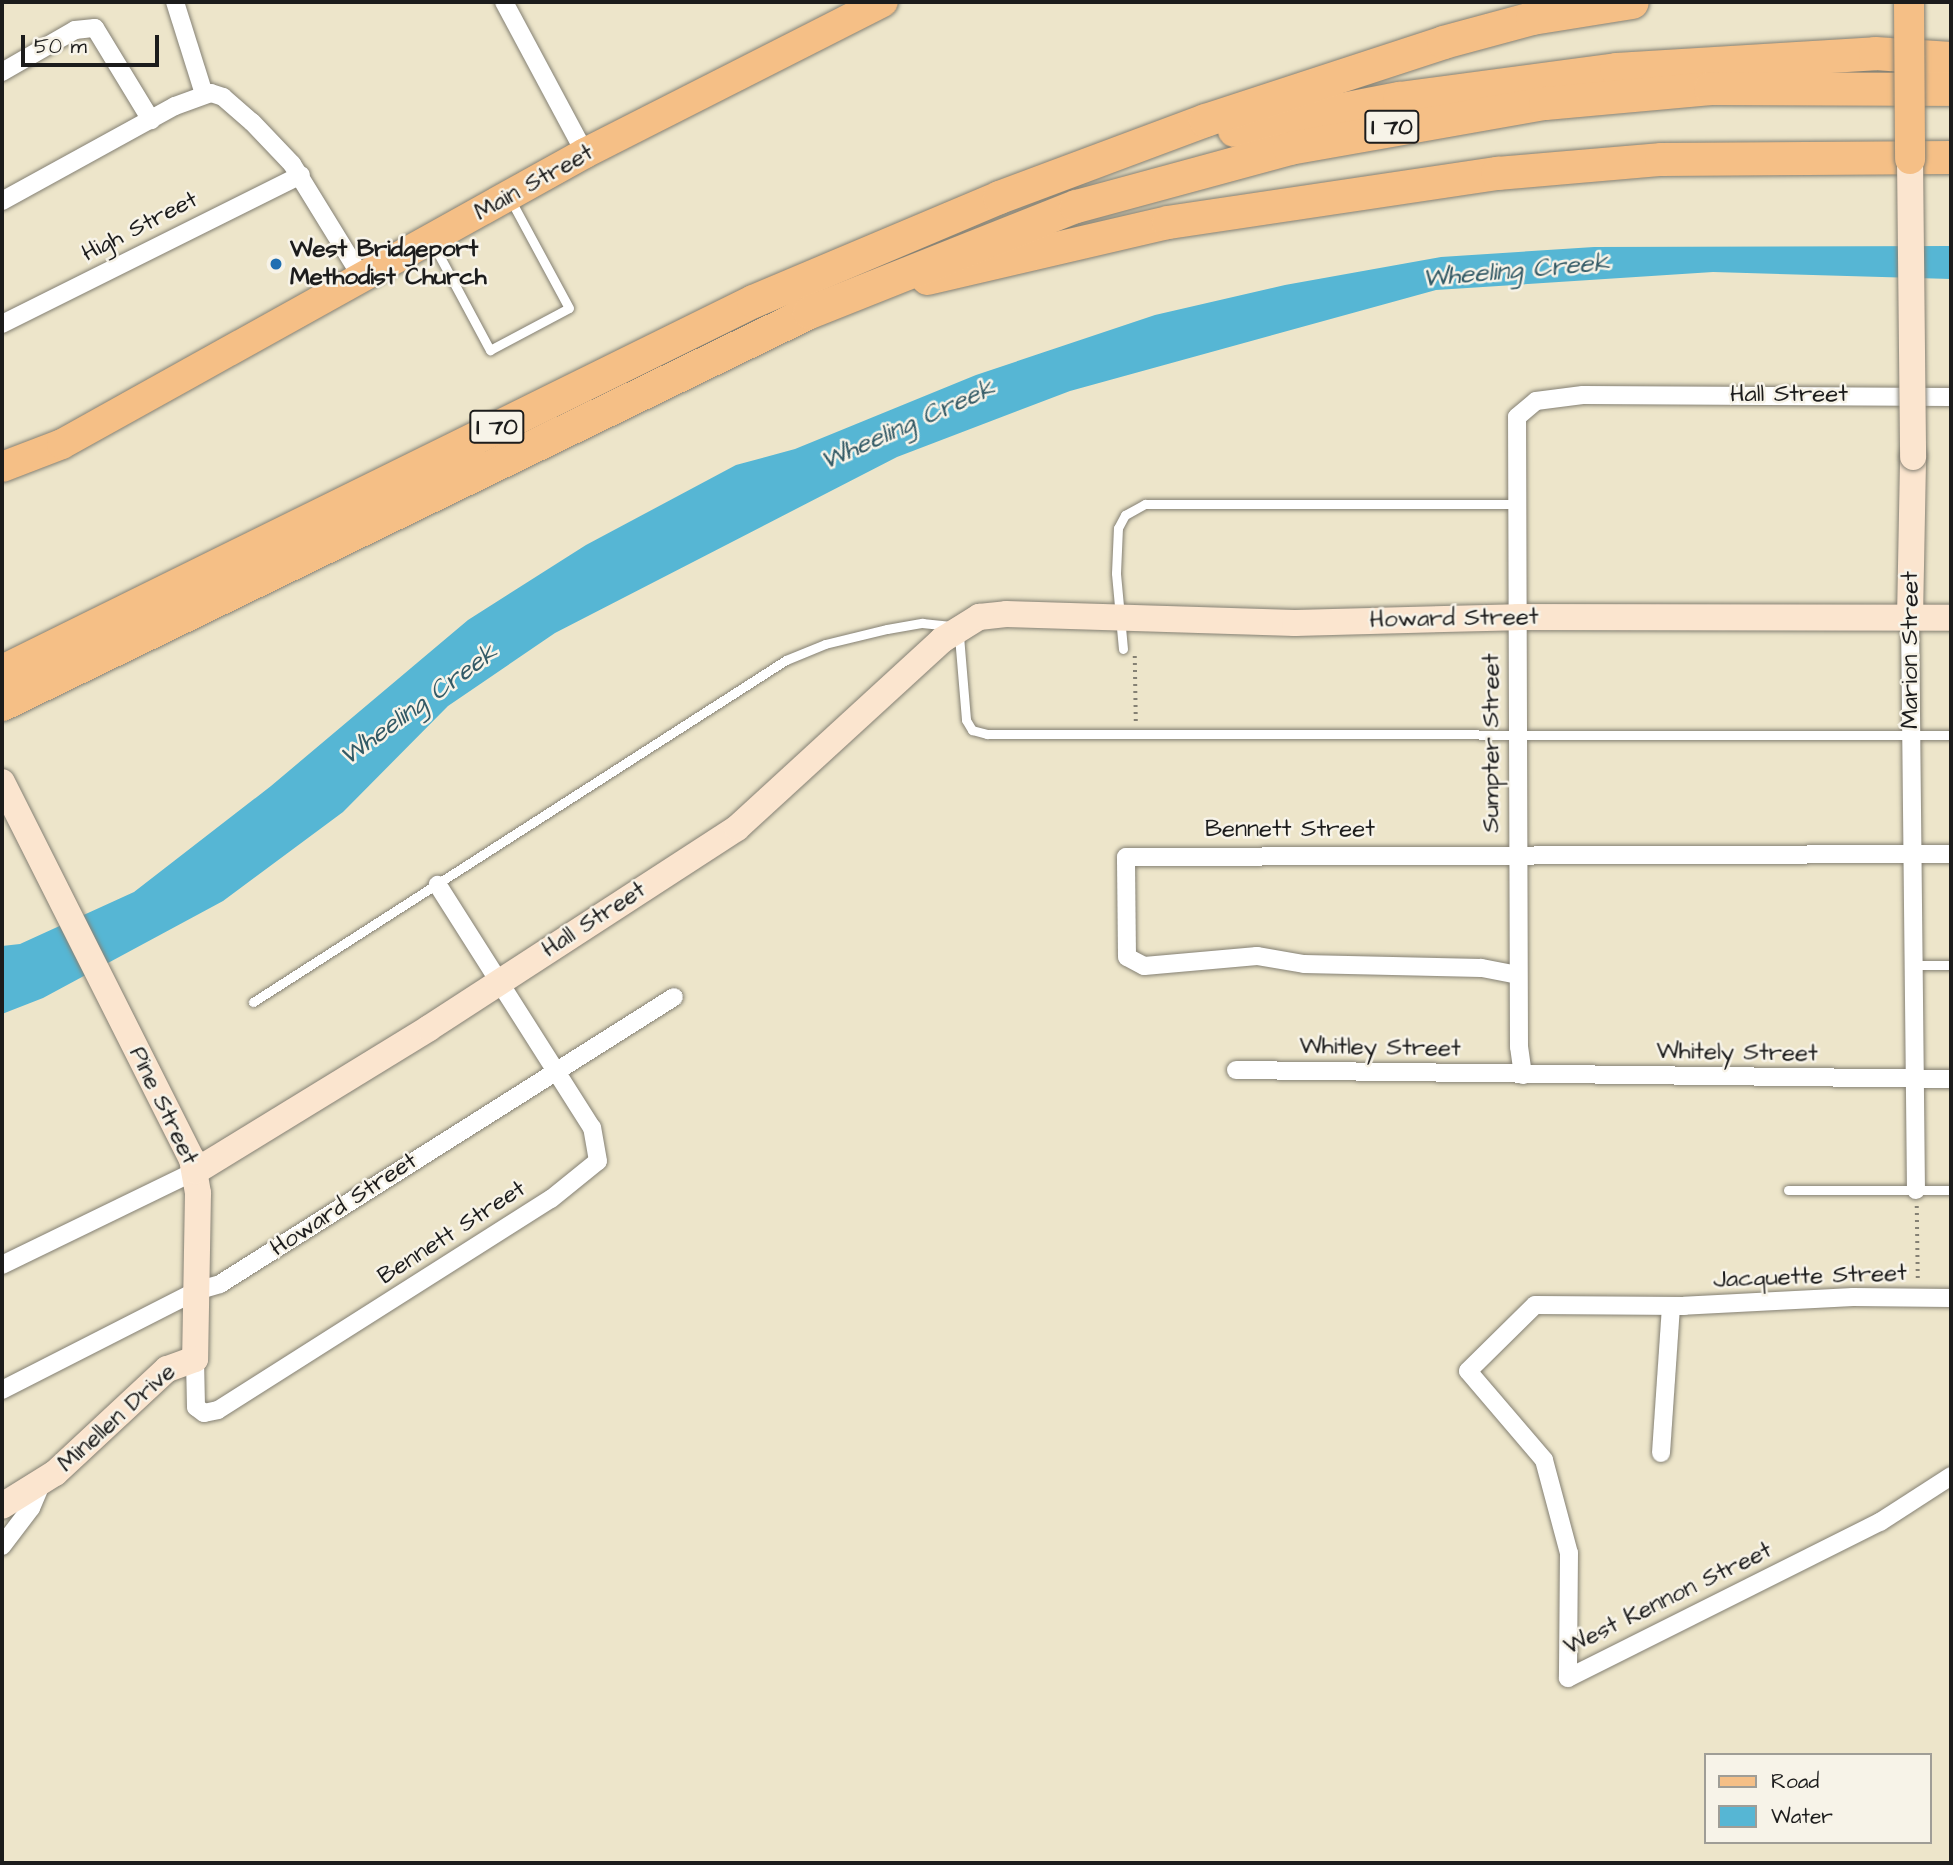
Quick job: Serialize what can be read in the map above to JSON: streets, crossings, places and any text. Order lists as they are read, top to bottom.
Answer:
{
  "streets": {
    "highway": ["I 70"],
    "main road": ["Main Street", "Marion Street"],
    "street": [
      "High Street",
      "Hall Street",
      "Howard Street",
      "Sumpter Street",
      "Bennett Street",
      "Whitley Street",
      "Whitely Street",
      "Pine Street",
      "Jacquette Street",
      "Minellen Drive",
      "West Kennon Street"
    ]
  },
  "crossings": [
    ["Hall Street", "Howard Street"],
    ["Hall Street", "Sumpter Street"],
    ["Hall Street", "Bennett Street"],
    ["Hall Street", "Pine Street"],
    ["Howard Street", "Marion Street"],
    ["Howard Street", "Sumpter Street"],
    ["Howard Street", "Bennett Street"],
    ["Howard Street", "Pine Street"],
    ["Marion Street", "Bennett Street"],
    ["Marion Street", "Whitely Street"],
    ["Sumpter Street", "Bennett Street"],
    ["Sumpter Street", "Whitley Street"],
    ["Sumpter Street", "Whitely Street"],
    ["Bennett Street", "Pine Street"],
    ["Whitley Street", "Whitely Street"],
    ["Pine Street", "Minellen Drive"],
    ["Jacquette Street", "West Kennon Street"]
  ],
  "water": ["Wheeling Creek"],
  "places": ["West Bridgeport Methodist Church"],
  "legend": ["Road", "Water"],
  "scale_bar": "50 m"
}
